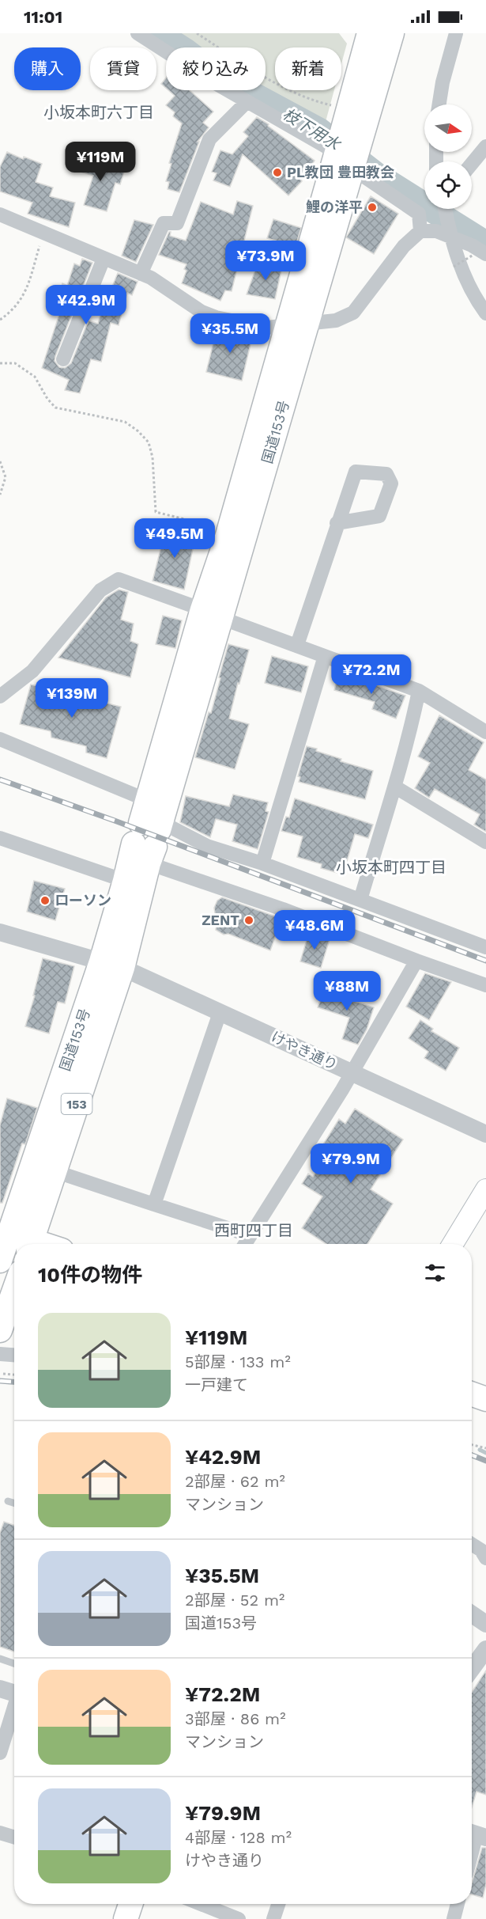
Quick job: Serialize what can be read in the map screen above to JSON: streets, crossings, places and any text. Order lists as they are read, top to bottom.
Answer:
{
  "streets": {
    "highway": ["国道153号", "153"],
    "street": ["けやき通り"]
  },
  "crossings": [
    ["国道153号", "けやき通り"]
  ],
  "districts": ["小坂本町六丁目", "小坂本町四丁目", "西町四丁目"],
  "water": ["枝下用水"],
  "places": [
    "PL教団 豊田教会",
    "鯉の洋平",
    "ローソン",
    "ZENT"
  ],
  "north": "right",
  "page": {
    "status": "11:01",
    "chip": [
      "購入",
      "賃貸",
      "絞り込み",
      "新着"
    ],
    "price": [
      "¥119M",
      "¥73.9M",
      "¥42.9M",
      "¥35.5M",
      "¥49.5M",
      "¥72.2M",
      "¥139M",
      "¥48.6M",
      "¥88M",
      "¥79.9M"
    ],
    "heading": "10件の物件",
    "list": [
      {
        "name": "¥119M",
        "note": "5部屋 · 133 m² · 一戸建て"
      },
      {
        "name": "¥42.9M",
        "note": "2部屋 · 62 m² · マンション"
      },
      {
        "name": "¥35.5M",
        "note": "2部屋 · 52 m² · 国道153号"
      },
      {
        "name": "¥72.2M",
        "note": "3部屋 · 86 m² · マンション"
      },
      {
        "name": "¥79.9M",
        "note": "4部屋 · 128 m² · けやき通り"
      }
    ]
  }
}
